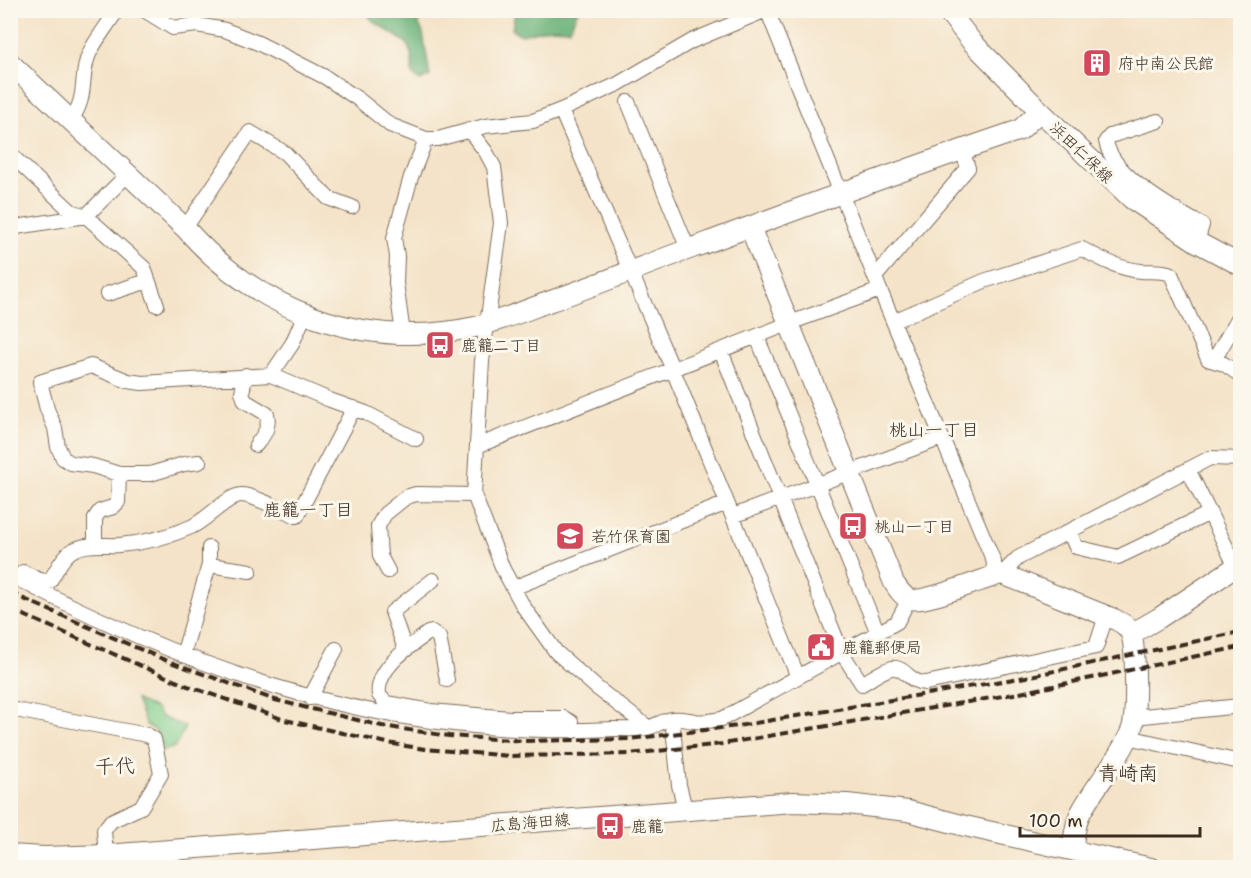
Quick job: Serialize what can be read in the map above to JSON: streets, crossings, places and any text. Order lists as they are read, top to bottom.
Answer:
{
  "streets": {
    "street": ["浜田仁保線", "広島海田線"]
  },
  "districts": [
    "桃山一丁目",
    "鹿籠一丁目",
    "千代",
    "青崎南"
  ],
  "places": {
    "building": ["府中南公民館"],
    "bus stop": ["鹿籠二丁目", "桃山一丁目", "鹿籠"],
    "school or university": ["若竹保育園"],
    "public building": ["鹿籠郵便局"]
  },
  "scale_bar": "100 m"
}
